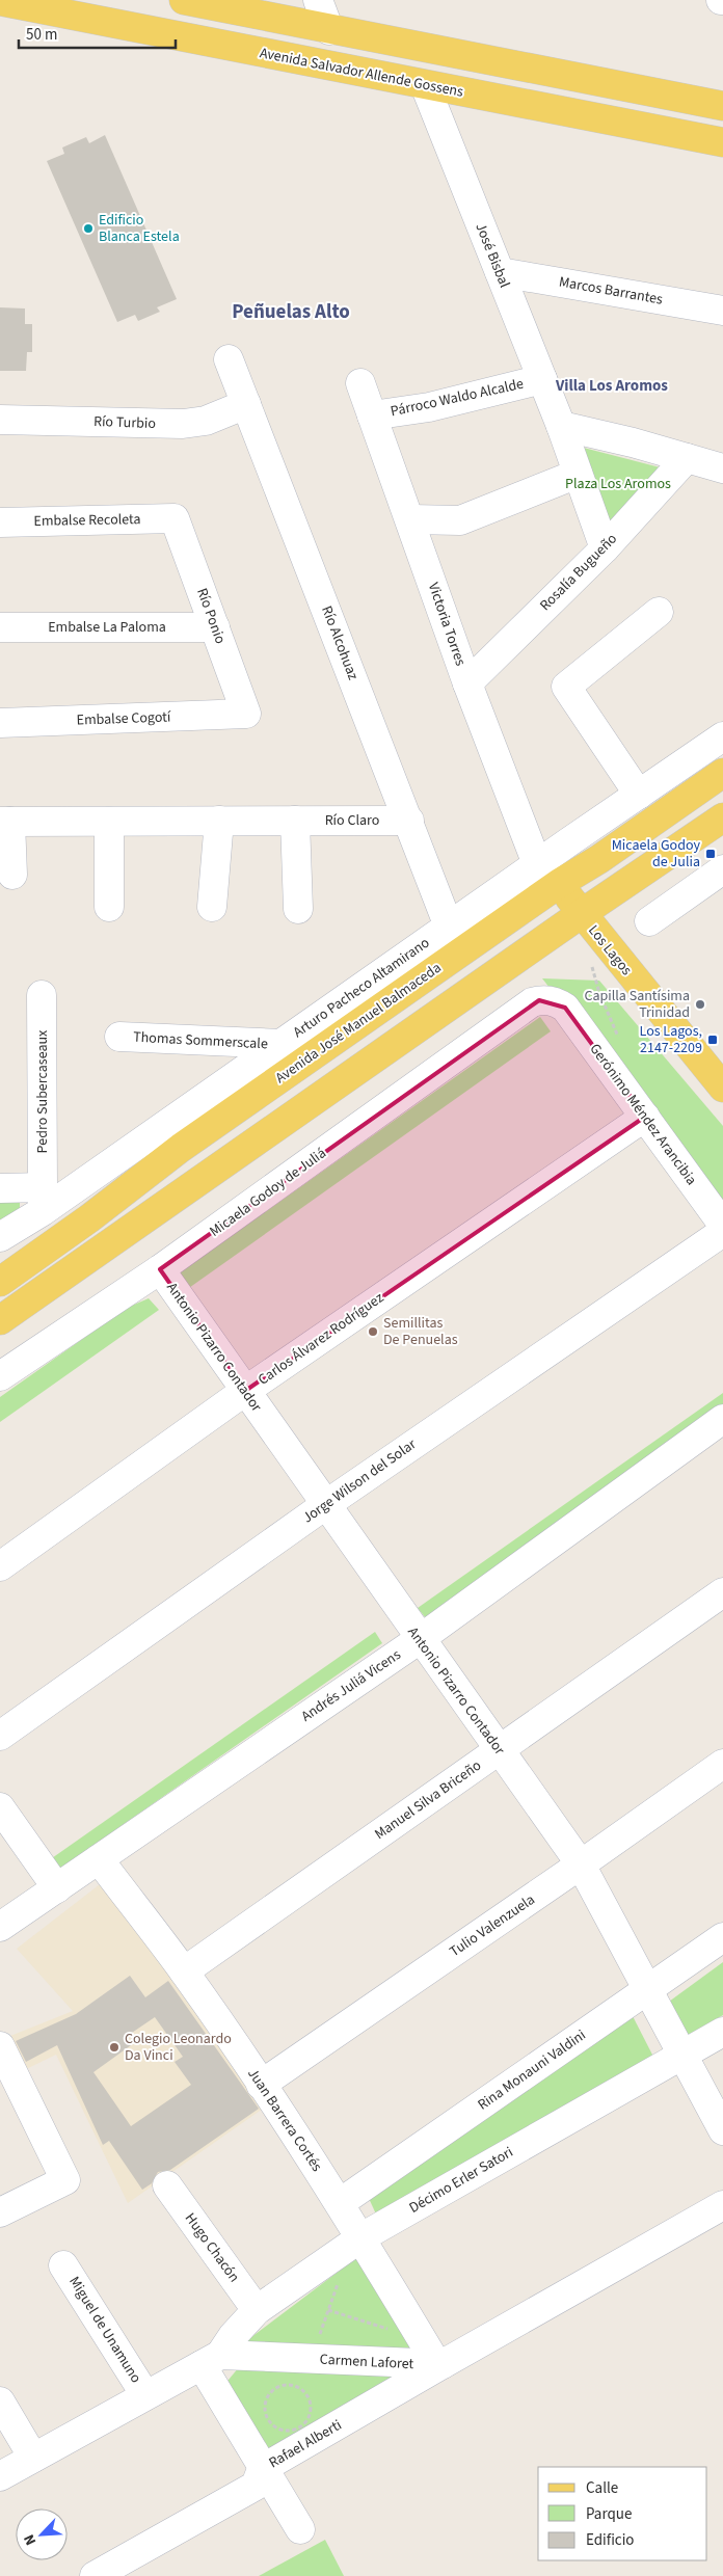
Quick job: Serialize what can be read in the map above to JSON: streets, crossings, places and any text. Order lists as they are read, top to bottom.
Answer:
{
  "streets": {
    "main road": ["Avenida Salvador Allende Gossens", "Los Lagos", "Avenida José Manuel Balmaceda"],
    "street": [
      "José Bisbal",
      "Marcos Barrantes",
      "Párroco Waldo Alcalde",
      "Río Turbio",
      "Embalse Recoleta",
      "Rosalía Bugueño",
      "Río Ponio",
      "Victoria Torres",
      "Embalse La Paloma",
      "Río Alcohuaz",
      "Embalse Cogotí",
      "Río Claro",
      "Arturo Pacheco Altamirano",
      "Thomas Sommerscale",
      "Pedro Subercaseaux",
      "Gerónimo Méndez Arancibia",
      "Micaela Godoy de Juliá",
      "Carlos Álvarez Rodríguez",
      "Antonio Pizarro Contador",
      "Jorge Wilson del Solar",
      "Andrés Juliá Vicens",
      "Manuel Silva Briceño",
      "Tulio Valenzuela",
      "Rina Monauni Valdini",
      "Juan Barrera Cortés",
      "Décimo Erler Satori",
      "Hugo Chacón",
      "Miguel de Unamuno",
      "Carmen Laforet",
      "Rafael Alberti"
    ]
  },
  "crossings": [
    ["Avenida Salvador Allende Gossens", "José Bisbal"],
    ["José Bisbal", "Marcos Barrantes"],
    ["José Bisbal", "Párroco Waldo Alcalde"],
    ["José Bisbal", "Rosalía Bugueño"],
    ["Párroco Waldo Alcalde", "Victoria Torres"],
    ["Río Turbio", "Río Alcohuaz"],
    ["Embalse Recoleta", "Río Ponio"],
    ["Rosalía Bugueño", "Victoria Torres"],
    ["Río Ponio", "Embalse La Paloma"],
    ["Río Ponio", "Embalse Cogotí"],
    ["Victoria Torres", "Arturo Pacheco Altamirano"],
    ["Río Alcohuaz", "Río Claro"],
    ["Río Alcohuaz", "Arturo Pacheco Altamirano"],
    ["Los Lagos", "Avenida José Manuel Balmaceda"],
    ["Arturo Pacheco Altamirano", "Thomas Sommerscale"],
    ["Arturo Pacheco Altamirano", "Pedro Subercaseaux"],
    ["Gerónimo Méndez Arancibia", "Micaela Godoy de Juliá"],
    ["Gerónimo Méndez Arancibia", "Carlos Álvarez Rodríguez"],
    ["Micaela Godoy de Juliá", "Antonio Pizarro Contador"],
    ["Carlos Álvarez Rodríguez", "Antonio Pizarro Contador"],
    ["Antonio Pizarro Contador", "Jorge Wilson del Solar"],
    ["Antonio Pizarro Contador", "Andrés Juliá Vicens"],
    ["Antonio Pizarro Contador", "Manuel Silva Briceño"],
    ["Antonio Pizarro Contador", "Tulio Valenzuela"],
    ["Antonio Pizarro Contador", "Rina Monauni Valdini"],
    ["Antonio Pizarro Contador", "Décimo Erler Satori"],
    ["Andrés Juliá Vicens", "Juan Barrera Cortés"],
    ["Manuel Silva Briceño", "Juan Barrera Cortés"],
    ["Tulio Valenzuela", "Juan Barrera Cortés"],
    ["Rina Monauni Valdini", "Juan Barrera Cortés"],
    ["Juan Barrera Cortés", "Décimo Erler Satori"],
    ["Juan Barrera Cortés", "Carmen Laforet"],
    ["Juan Barrera Cortés", "Rafael Alberti"],
    ["Décimo Erler Satori", "Hugo Chacón"],
    ["Décimo Erler Satori", "Carmen Laforet"],
    ["Carmen Laforet", "Rafael Alberti"]
  ],
  "districts": ["Peñuelas Alto", "Villa Los Aromos"],
  "parks": ["Plaza Los Aromos"],
  "places": {
    "other": [
      "Edificio Blanca Estela",
      "Capilla Santísima Trinidad",
      "Semillitas De Penuelas",
      "Colegio Leonardo Da Vinci"
    ],
    "transit": ["Micaela Godoy de Julia", "Los Lagos, 2147-2209"]
  },
  "legend": ["Calle", "Parque", "Edificio"],
  "scale_bar": "50 m",
  "north": "bottom left"
}
